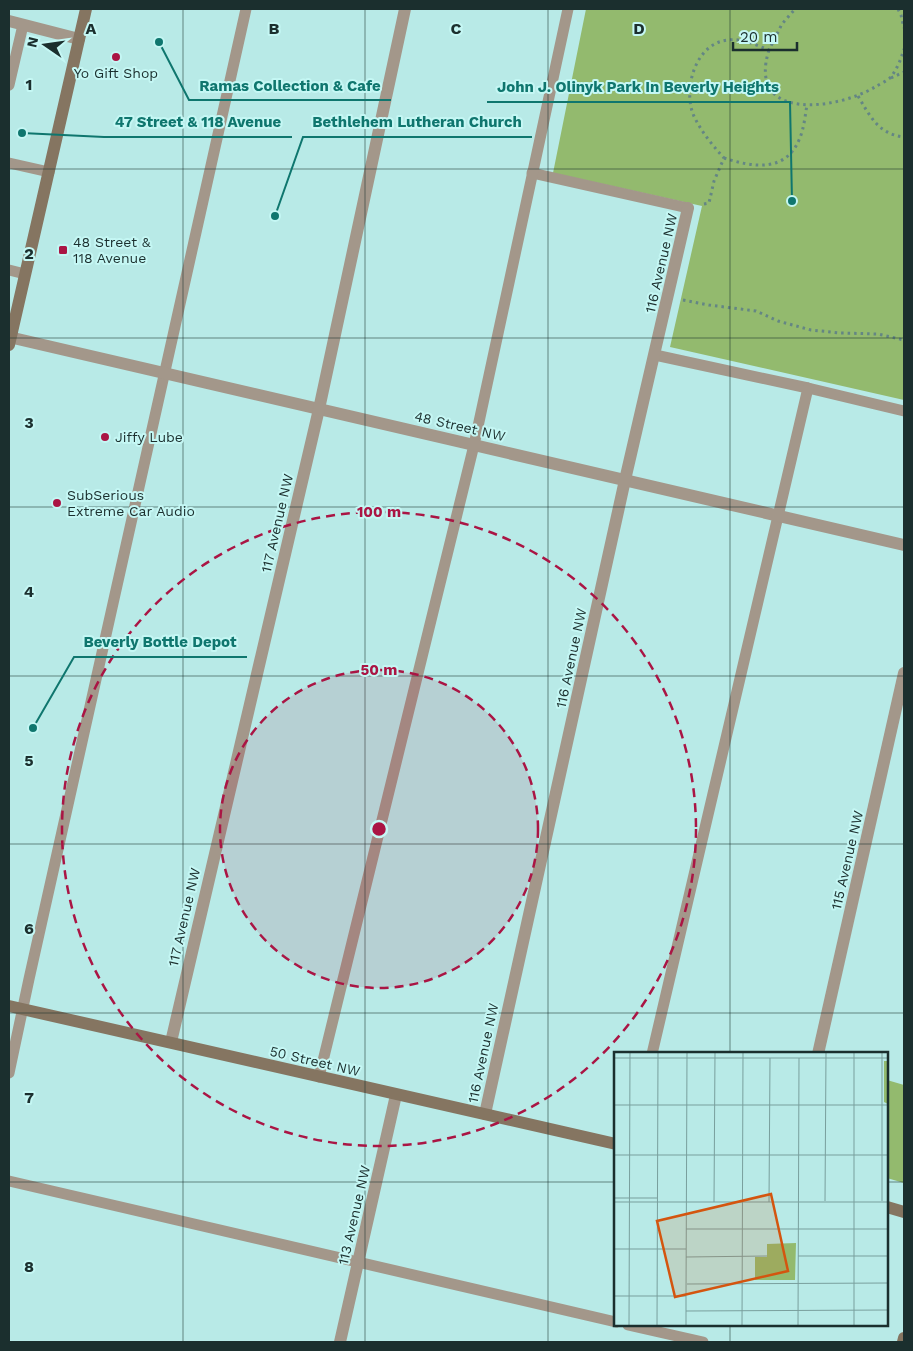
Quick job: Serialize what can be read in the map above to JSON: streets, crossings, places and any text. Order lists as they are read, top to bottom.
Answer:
{
  "streets": {
    "main road": ["50 Street NW"],
    "street": [
      "116 Avenue NW",
      "48 Street NW",
      "117 Avenue NW",
      "115 Avenue NW",
      "113 Avenue NW"
    ]
  },
  "crossings": [
    ["116 Avenue NW", "48 Street NW"],
    ["116 Avenue NW", "50 Street NW"],
    ["48 Street NW", "117 Avenue NW"],
    ["117 Avenue NW", "50 Street NW"],
    ["50 Street NW", "113 Avenue NW"]
  ],
  "places": {
    "other": [
      "Ramas Collection & Cafe",
      "Yo Gift Shop",
      "47 Street & 118 Avenue",
      "John J. Olinyk Park In Beverly Heights",
      "Bethlehem Lutheran Church",
      "Jiffy Lube",
      "SubSerious Extreme Car Audio",
      "Beverly Bottle Depot"
    ],
    "transit": ["48 Street & 118 Avenue"]
  },
  "scale_bar": "20 m",
  "north": "left",
  "grid": {
    "columns": [
      "A",
      "B",
      "C",
      "D"
    ],
    "rows": [
      "1",
      "2",
      "3",
      "4",
      "5",
      "6",
      "7",
      "8"
    ]
  },
  "rings": ["100 m", "50 m"]
}
